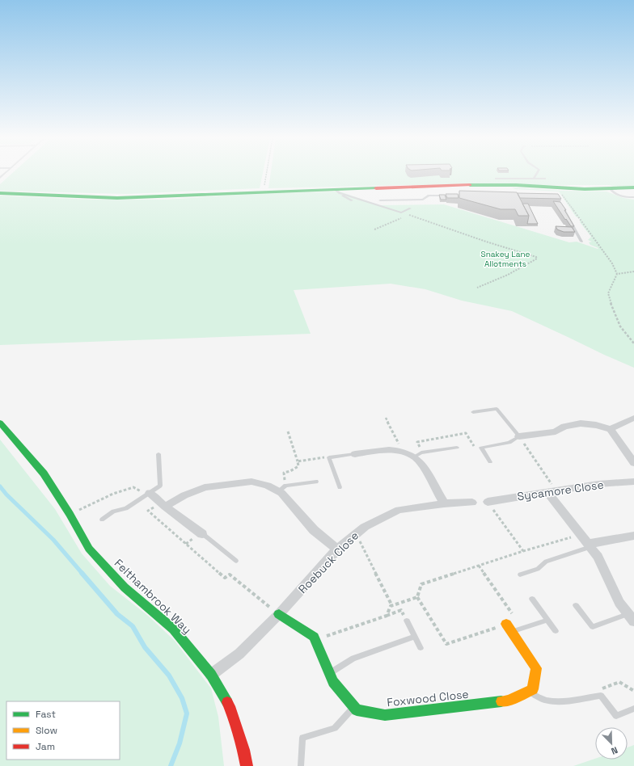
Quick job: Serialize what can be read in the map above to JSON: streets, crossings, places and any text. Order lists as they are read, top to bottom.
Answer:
{
  "streets": {
    "street": [
      "Sycamore Close",
      "Roebuck Close",
      "Felthambrook Way",
      "Foxwood Close"
    ]
  },
  "crossings": [
    ["Roebuck Close", "Felthambrook Way"]
  ],
  "parks": ["Snakey Lane Allotments"],
  "legend": ["Fast", "Slow", "Jam"],
  "north": "bottom right"
}
